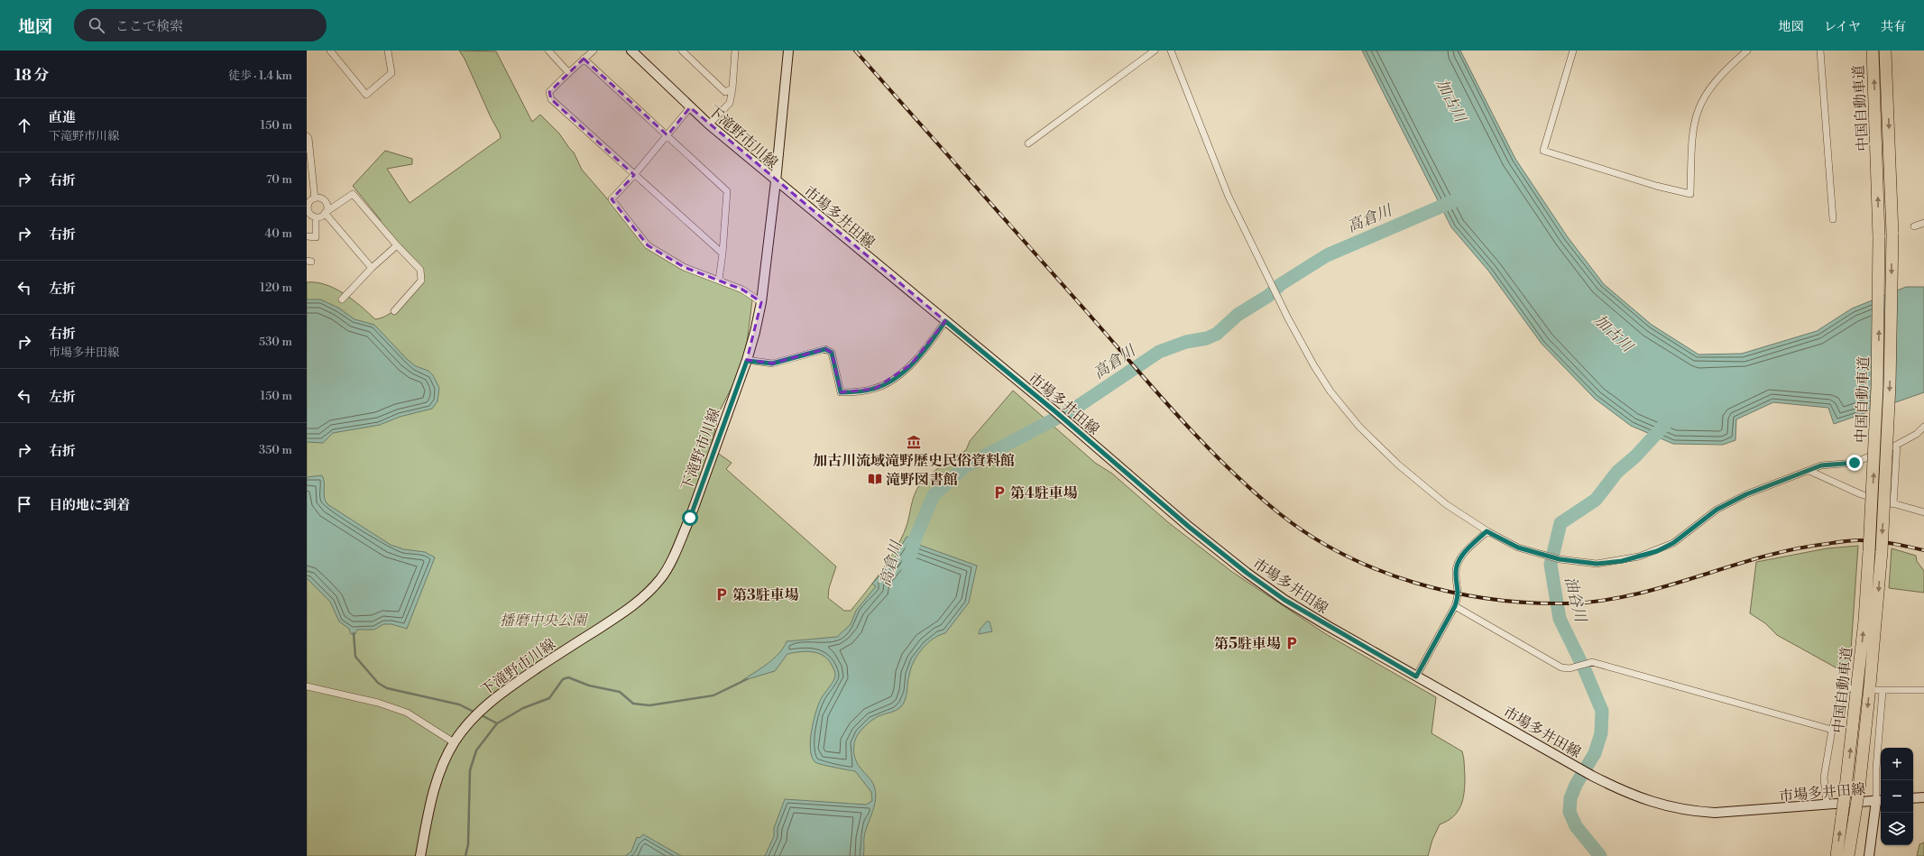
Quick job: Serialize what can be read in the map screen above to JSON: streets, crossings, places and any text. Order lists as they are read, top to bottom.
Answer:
{
  "streets": {
    "highway": ["中国自動車道"],
    "main road": ["下滝野市川線", "市場多井田線"]
  },
  "crossings": [
    ["下滝野市川線", "市場多井田線"]
  ],
  "water": ["加古川", "高倉川", "油谷川"],
  "parks": ["播磨中央公園"],
  "places": {
    "museum": ["加古川流域滝野歴史民俗資料館"],
    "library": ["滝野図書館"],
    "parking": ["第4駐車場", "第3駐車場", "第5駐車場"]
  },
  "page": {
    "header": "地図",
    "search": "ここで検索",
    "nav": ["地図", "レイヤ", "共有"],
    "heading": ["18 分", "徒歩 · 1.4 km"],
    "list": [
      ["直進", "下滝野市川線", "150 m"],
      ["右折", "70 m"],
      ["右折", "40 m"],
      ["左折", "120 m"],
      ["右折", "市場多井田線", "530 m"],
      ["左折", "150 m"],
      ["右折", "350 m"],
      "目的地に到着"
    ],
    "map_buttons": ["+", "−"]
  }
}
